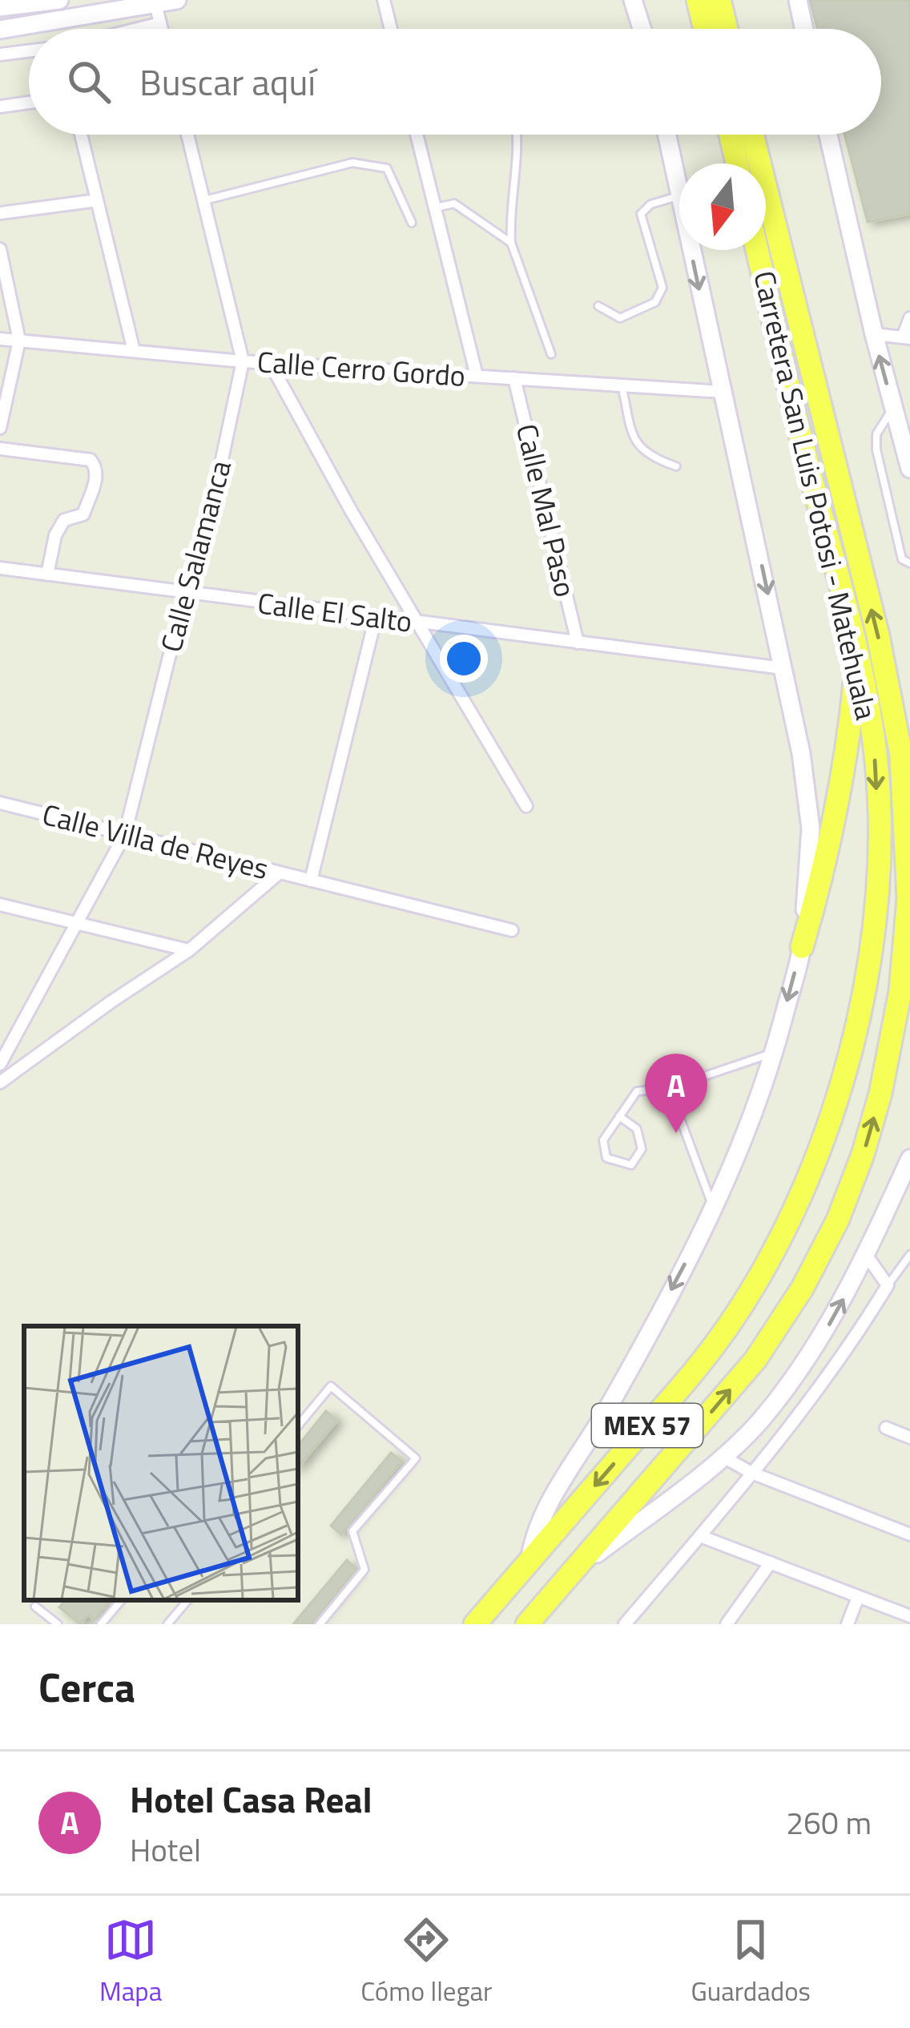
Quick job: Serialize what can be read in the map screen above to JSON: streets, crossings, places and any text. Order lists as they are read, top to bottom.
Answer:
{
  "streets": {
    "highway": ["Carretera San Luis Potosi - Matehuala", "MEX 57"],
    "street": [
      "Calle Cerro Gordo",
      "Calle Mal Paso",
      "Calle Salamanca",
      "Calle El Salto",
      "Calle Villa de Reyes"
    ]
  },
  "crossings": [
    ["Calle Cerro Gordo", "Calle Mal Paso"],
    ["Calle Cerro Gordo", "Calle Salamanca"],
    ["Calle Mal Paso", "Calle El Salto"],
    ["Calle Salamanca", "Calle El Salto"],
    ["Calle Salamanca", "Calle Villa de Reyes"]
  ],
  "north": "bottom",
  "page": {
    "search": "Buscar aquí",
    "pins": "A",
    "heading": "Cerca",
    "list": [
      {
        "mark": "A",
        "name": "Hotel Casa Real",
        "note": "Hotel",
        "value": "260 m"
      }
    ],
    "nav": ["Mapa", "Cómo llegar", "Guardados"]
  }
}
